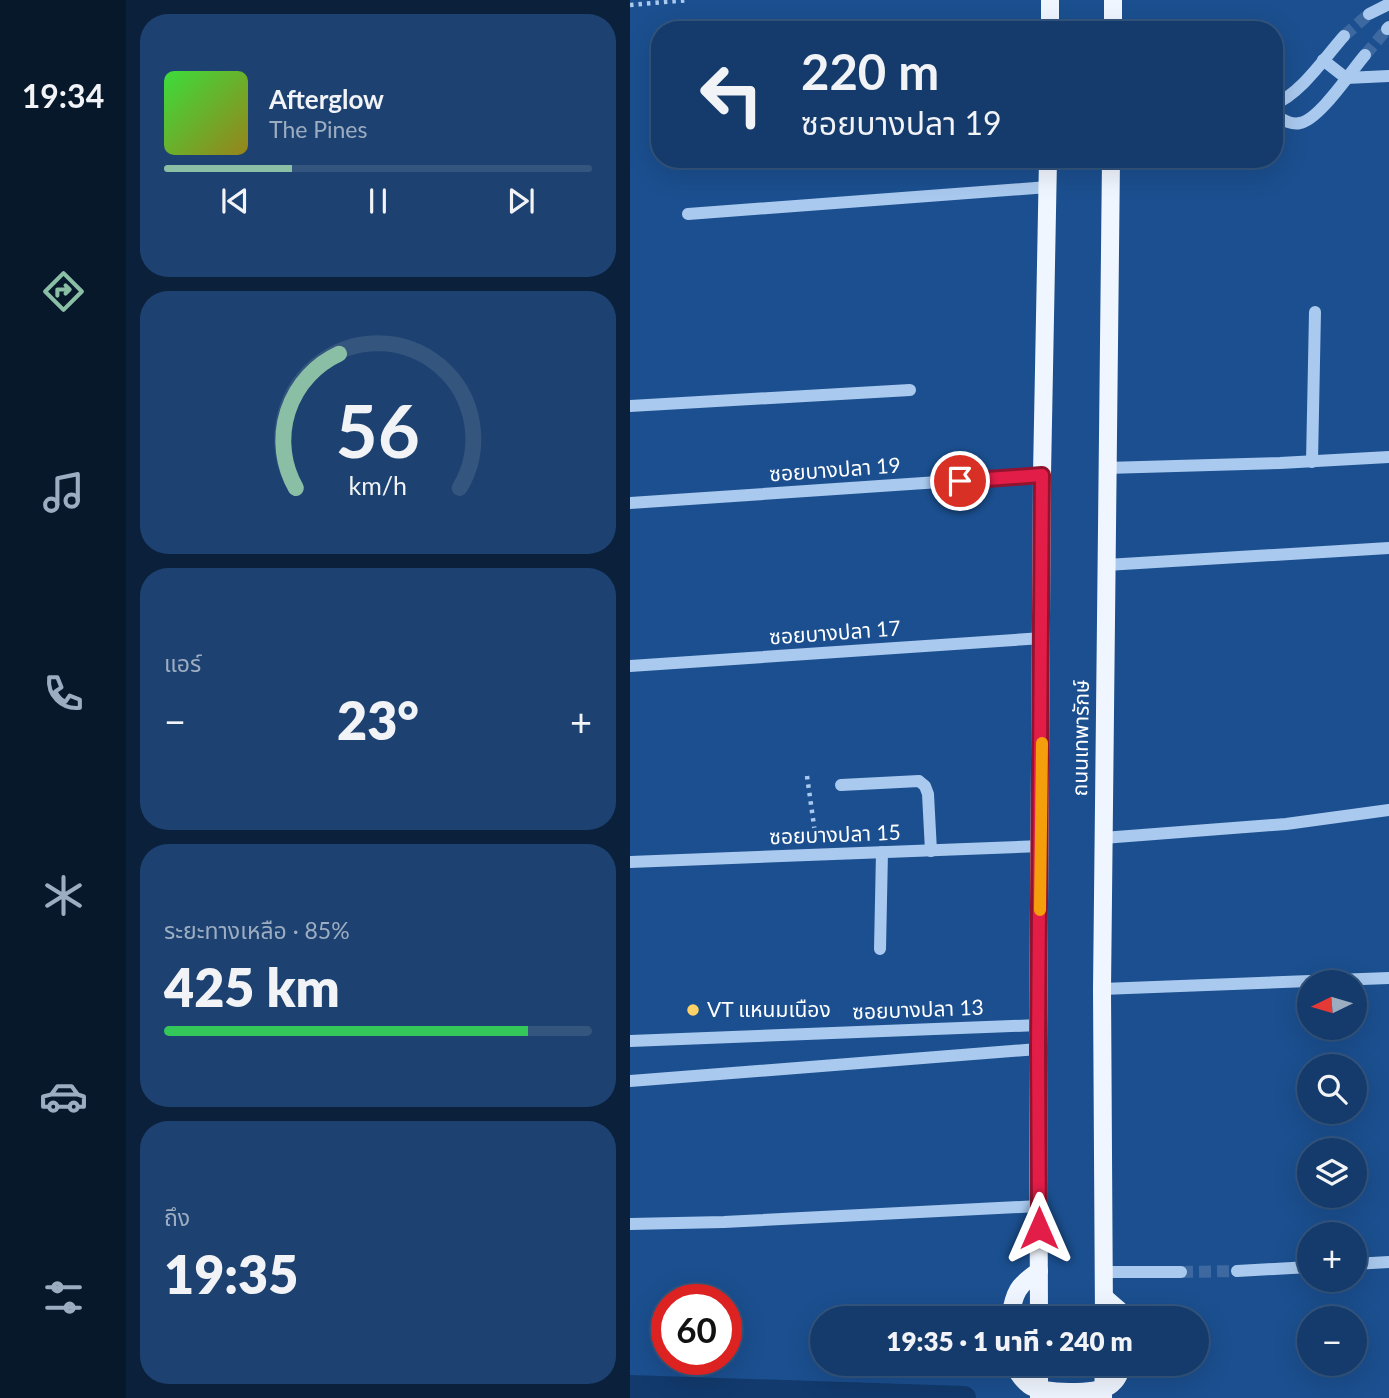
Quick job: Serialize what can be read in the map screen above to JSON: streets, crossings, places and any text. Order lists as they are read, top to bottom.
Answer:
{
  "streets": {
    "main road": ["ถนนเทพารักษ์"],
    "street": [
      "ซอยบางปลา 19",
      "ซอยบางปลา 17",
      "ซอยบางปลา 15",
      "ซอยบางปลา 13"
    ]
  },
  "crossings": [
    ["ซอยบางปลา 19", "ถนนเทพารักษ์"],
    ["ซอยบางปลา 17", "ถนนเทพารักษ์"],
    ["ถนนเทพารักษ์", "ซอยบางปลา 15"],
    ["ถนนเทพารักษ์", "ซอยบางปลา 13"]
  ],
  "places": ["VT แหนมเนือง"],
  "north": "left",
  "page": {
    "tabs": "19:34",
    "turn": ["220 m", "ซอยบางปลา 19"],
    "song": ["Afterglow", "The Pines"],
    "tile": [
      "แอร์",
      ["ระยะทางเหลือ · 85%", "425 km"],
      ["ถึง", "19:35"]
    ],
    "heat": ["−", "23°", "+"],
    "map_buttons": ["+", "−"],
    "limit": "60",
    "trip": "19:35 · 1 นาที · 240 m",
    "gauge": ["56", "km/h"]
  }
}
